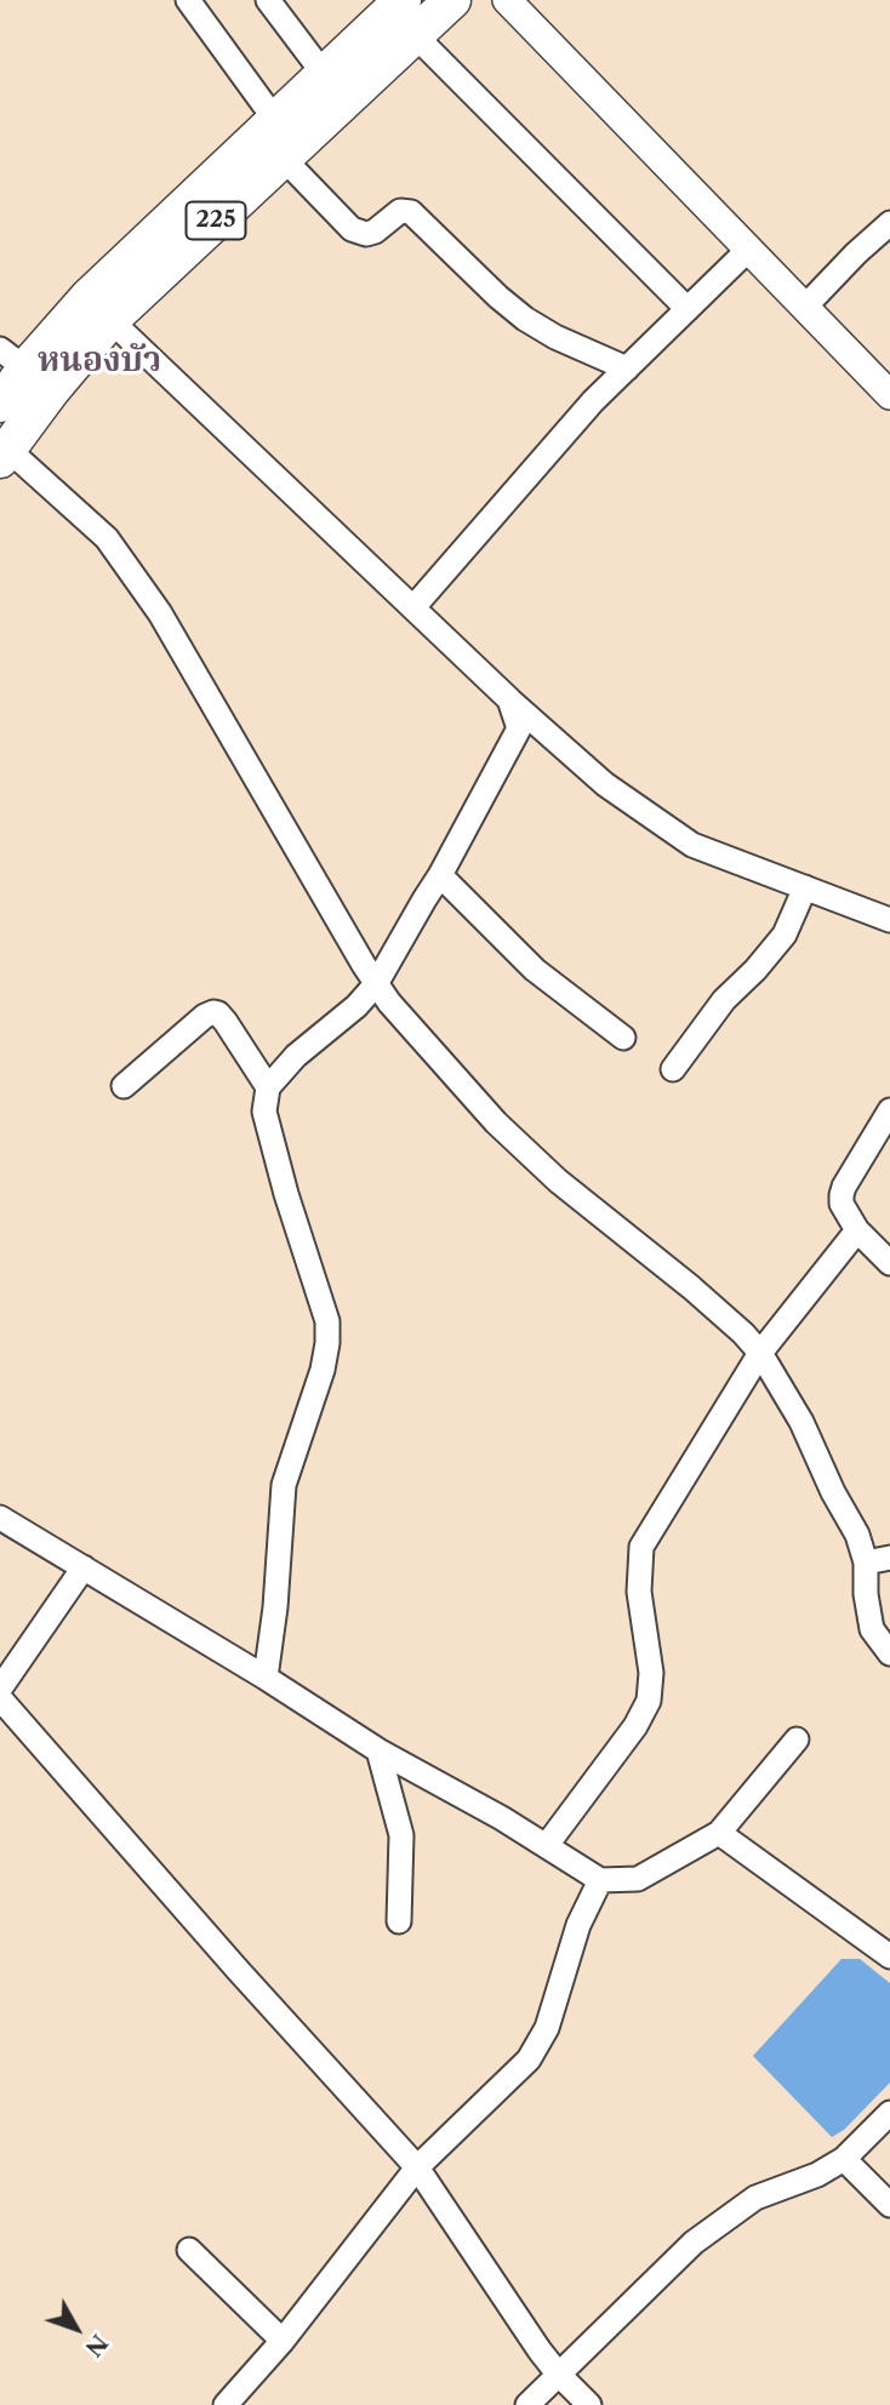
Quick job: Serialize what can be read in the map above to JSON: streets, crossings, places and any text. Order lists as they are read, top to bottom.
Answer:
{
  "streets": {
    "main road": ["225"]
  },
  "districts": ["หนองบัว"],
  "north": "bottom right"
}
